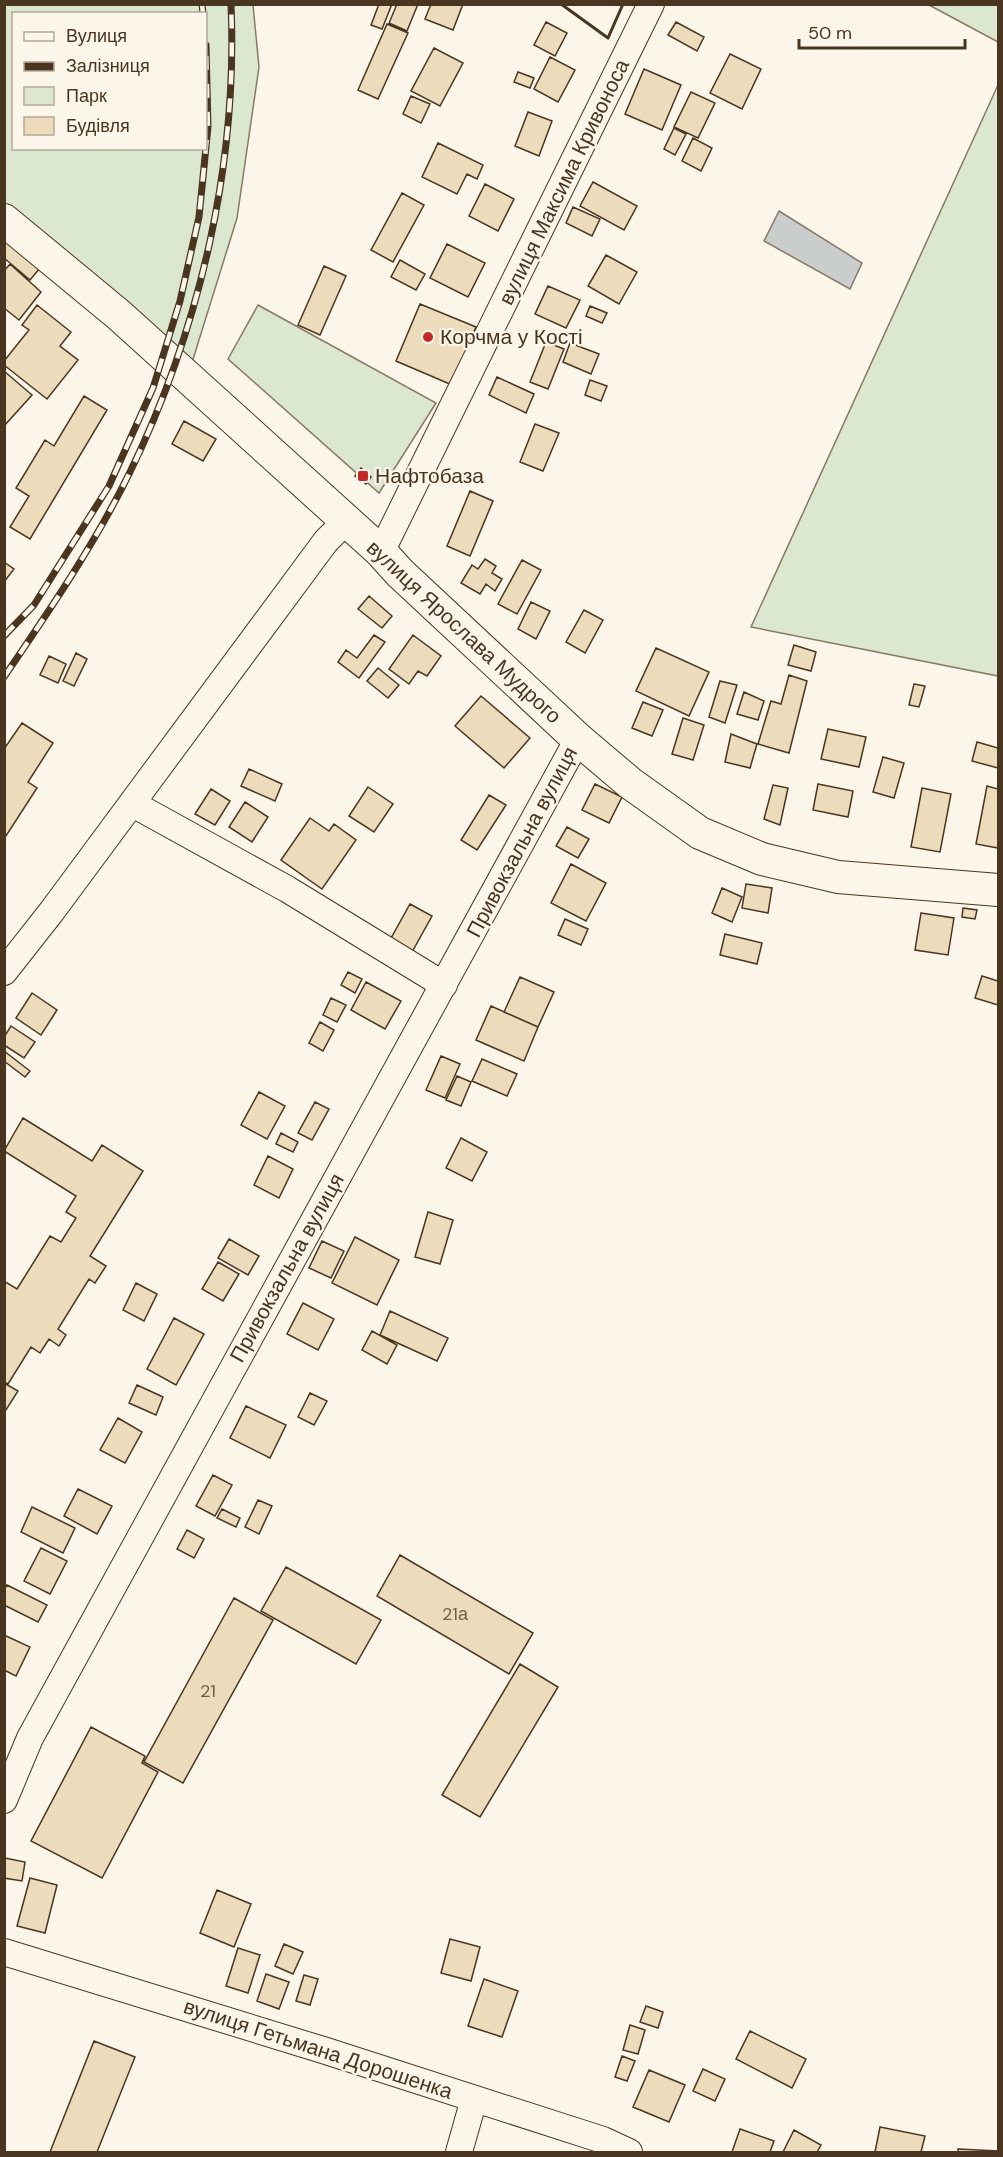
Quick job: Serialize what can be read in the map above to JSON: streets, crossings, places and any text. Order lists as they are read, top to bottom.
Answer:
{
  "streets": {
    "main road": ["вулиця Ярослава Мудрого"],
    "street": ["вулиця Максима Кривоноса", "Привокзальна вулиця", "вулиця Гетьмана Дорошенка"]
  },
  "crossings": [
    ["вулиця Максима Кривоноса", "вулиця Ярослава Мудрого"],
    ["вулиця Ярослава Мудрого", "Привокзальна вулиця"]
  ],
  "places": {
    "other": ["Корчма у Кості"],
    "transit": ["Нафтобаза"]
  },
  "house_numbers": ["21а", "21"],
  "legend": [
    "Вулиця",
    "Залізниця",
    "Парк",
    "Будівля"
  ],
  "scale_bar": "50 m"
}
